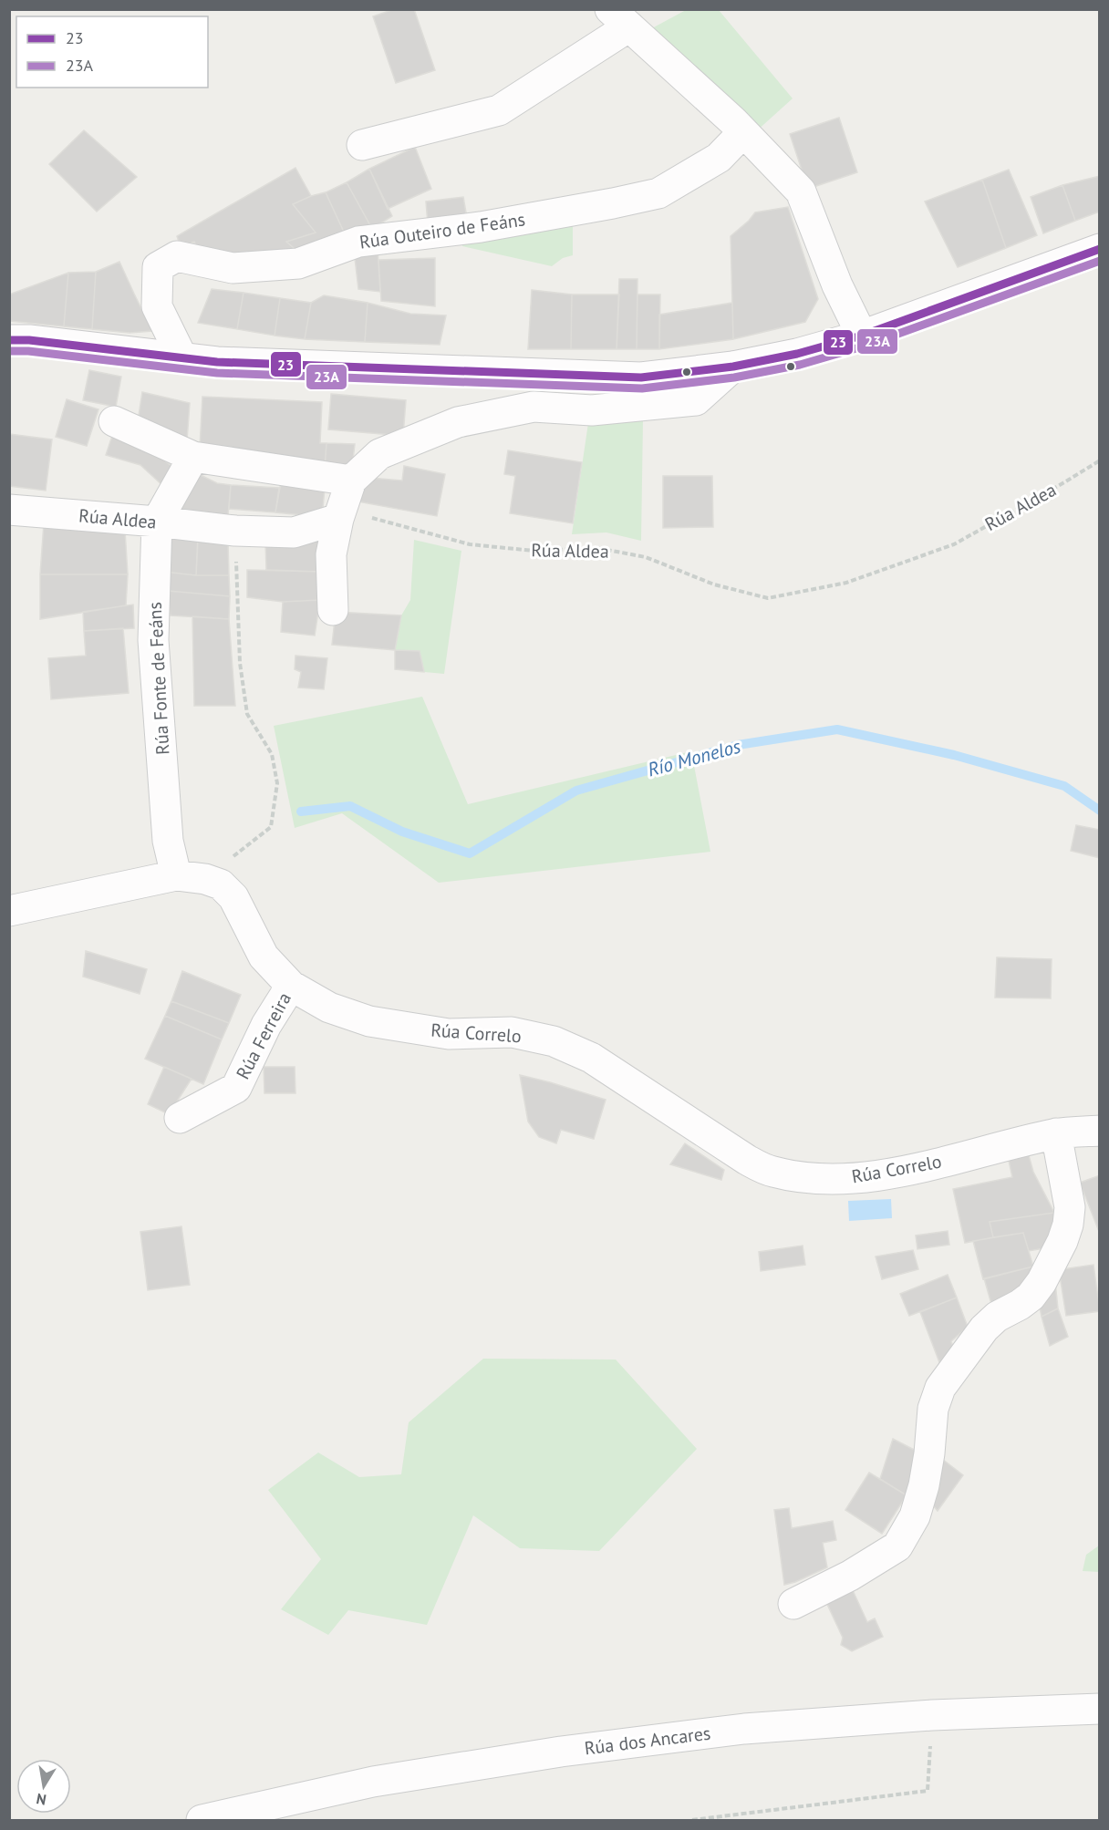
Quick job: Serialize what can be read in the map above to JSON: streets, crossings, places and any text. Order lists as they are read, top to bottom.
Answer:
{
  "streets": {
    "street": [
      "Rúa Outeiro de Feáns",
      "Rúa Aldea",
      "Rúa Fonte de Feáns",
      "Rúa Correlo",
      "Rúa Ferreira",
      "Rúa dos Ancares"
    ]
  },
  "crossings": [
    ["Rúa Aldea", "Rúa Fonte de Feáns"],
    ["Rúa Fonte de Feáns", "Rúa Correlo"],
    ["Rúa Correlo", "Rúa Ferreira"]
  ],
  "water": ["Río Monelos"],
  "lines": ["transit line 23", "transit line 23A"],
  "legend": ["23", "23A"],
  "north": "bottom"
}
